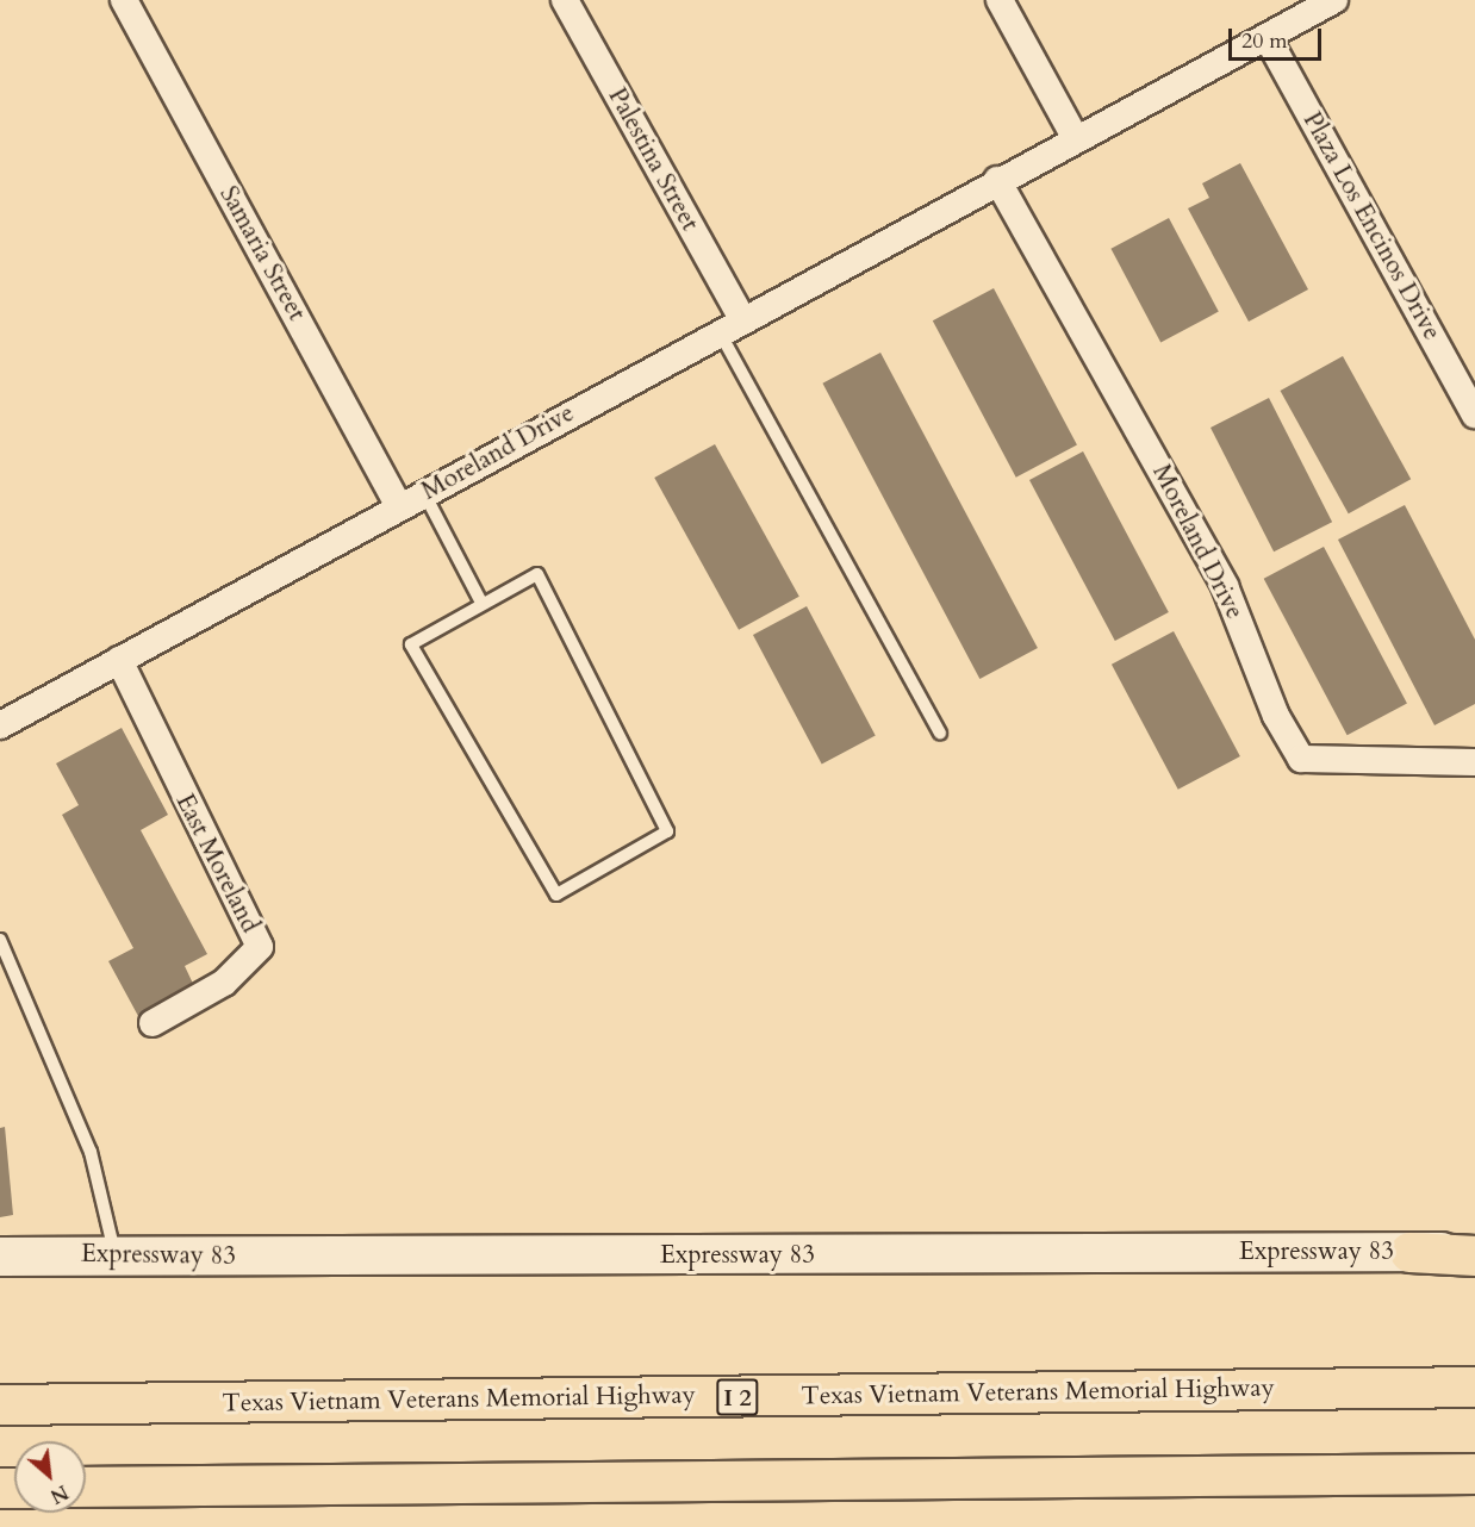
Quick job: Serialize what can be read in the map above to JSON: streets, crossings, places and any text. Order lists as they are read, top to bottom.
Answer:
{
  "streets": {
    "highway": ["Texas Vietnam Veterans Memorial Highway", "I 2"],
    "main road": ["Expressway 83"],
    "street": [
      "Palestina Street",
      "Plaza Los Encinos Drive",
      "Samaria Street",
      "Moreland Drive",
      "East Moreland"
    ]
  },
  "crossings": [
    ["Palestina Street", "Moreland Drive"],
    ["Plaza Los Encinos Drive", "Moreland Drive"],
    ["Samaria Street", "Moreland Drive"],
    ["Moreland Drive", "East Moreland"]
  ],
  "scale_bar": "20 m",
  "north": "bottom right"
}
